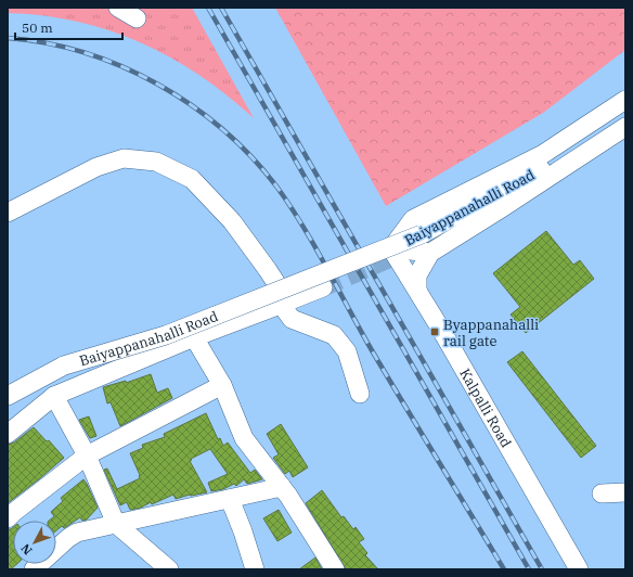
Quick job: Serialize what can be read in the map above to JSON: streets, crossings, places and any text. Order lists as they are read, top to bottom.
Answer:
{
  "streets": {
    "street": ["Baiyappanahalli Road", "Kalpalli Road"]
  },
  "crossings": [
    ["Baiyappanahalli Road", "Kalpalli Road"]
  ],
  "places": {
    "transit": ["Byappanahalli rail gate"]
  },
  "scale_bar": "50 m",
  "north": "bottom left"
}
